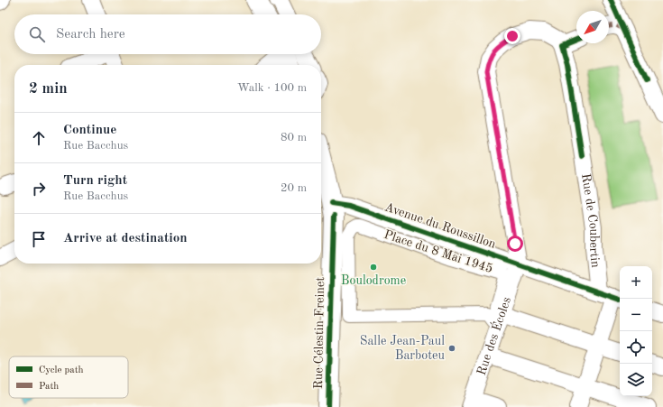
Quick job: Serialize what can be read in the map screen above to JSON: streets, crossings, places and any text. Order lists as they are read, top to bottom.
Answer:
{
  "streets": {
    "street": [
      "Rue de Coubertin",
      "Avenue du Roussillon",
      "Place du 8 Mai 1945",
      "Rue Célestin Freinet",
      "Rue des Écoles"
    ]
  },
  "crossings": [
    ["Rue de Coubertin", "Avenue du Roussillon"],
    ["Avenue du Roussillon", "Rue Célestin Freinet"],
    ["Avenue du Roussillon", "Rue des Écoles"]
  ],
  "places": ["Boulodrome", "Salle Jean-Paul Barboteu"],
  "legend": ["Cycle path", "Path"],
  "north": "bottom left",
  "page": {
    "search": "Search here",
    "heading": ["2 min", "Walk · 100 m"],
    "list": [
      ["Continue", "Rue Bacchus", "80 m"],
      ["Turn right", "Rue Bacchus", "20 m"],
      "Arrive at destination"
    ],
    "map_buttons": ["+", "−"]
  }
}
